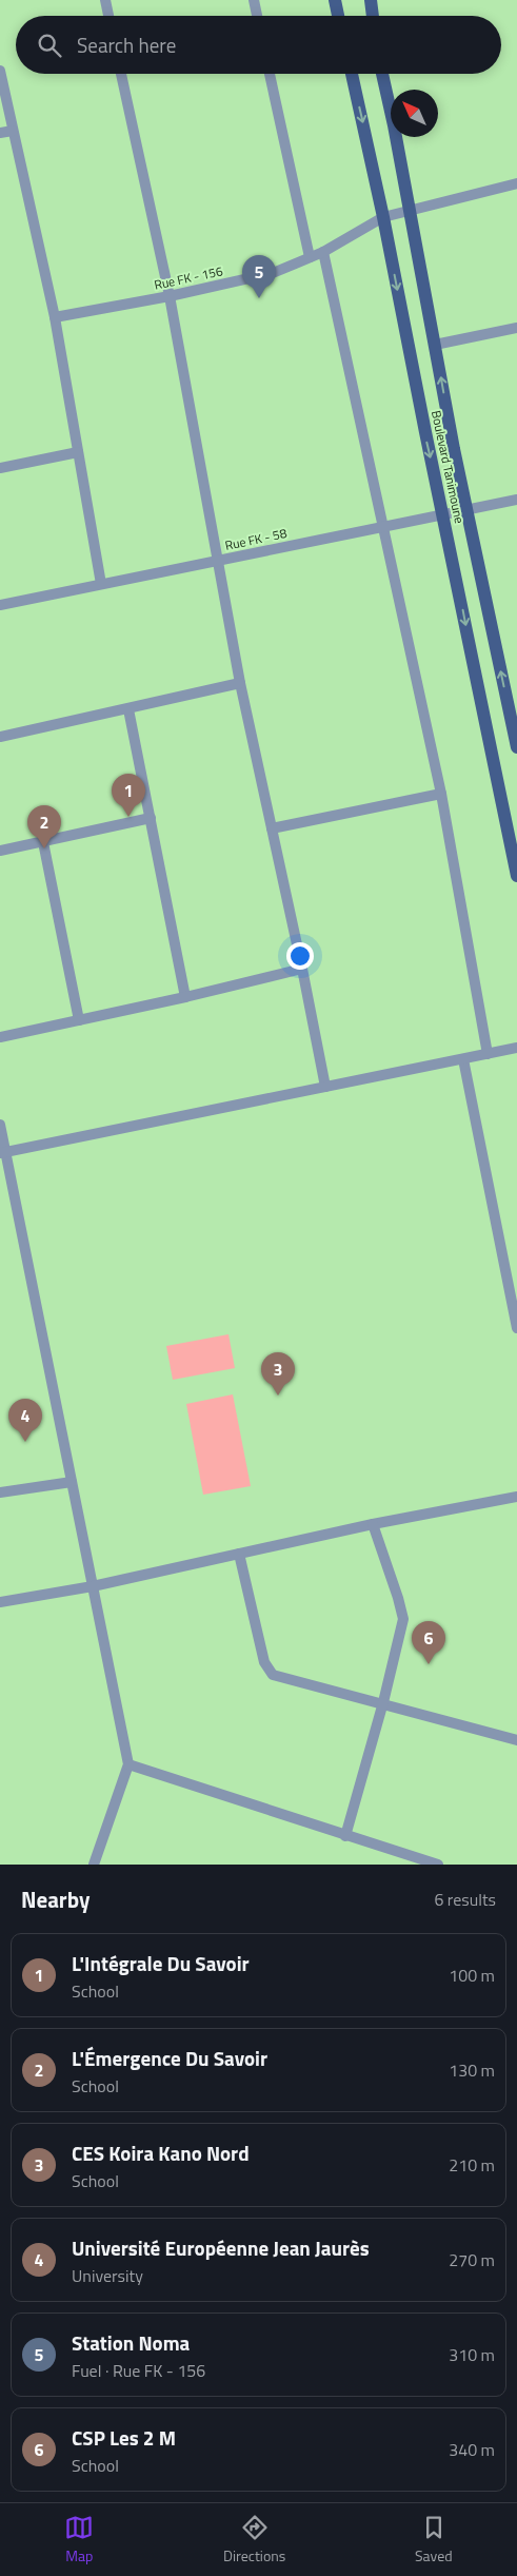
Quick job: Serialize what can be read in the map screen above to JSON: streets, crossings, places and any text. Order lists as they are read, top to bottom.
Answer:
{
  "streets": {
    "main road": ["Boulevard Tanimoune"],
    "street": ["Rue FK - 156", "Rue FK - 58"]
  },
  "crossings": [
    ["Rue FK - 156", "Boulevard Tanimoune"],
    ["Boulevard Tanimoune", "Rue FK - 58"]
  ],
  "north": "top left",
  "page": {
    "search": "Search here",
    "pins": [
      "5",
      "1",
      "2",
      "3",
      "4",
      "6"
    ],
    "heading": ["Nearby", "6 results"],
    "list": [
      {
        "mark": "1",
        "name": "L'Intégrale Du Savoir",
        "note": "School",
        "value": "100 m"
      },
      {
        "mark": "2",
        "name": "L'Émergence Du Savoir",
        "note": "School",
        "value": "130 m"
      },
      {
        "mark": "3",
        "name": "CES Koira Kano Nord",
        "note": "School",
        "value": "210 m"
      },
      {
        "mark": "4",
        "name": "Université Européenne Jean Jaurès",
        "note": "University",
        "value": "270 m"
      },
      {
        "mark": "5",
        "name": "Station Noma",
        "note": "Fuel · Rue FK - 156",
        "value": "310 m"
      },
      {
        "mark": "6",
        "name": "CSP Les 2 M",
        "note": "School",
        "value": "340 m"
      }
    ],
    "nav": ["Map", "Directions", "Saved"]
  }
}
